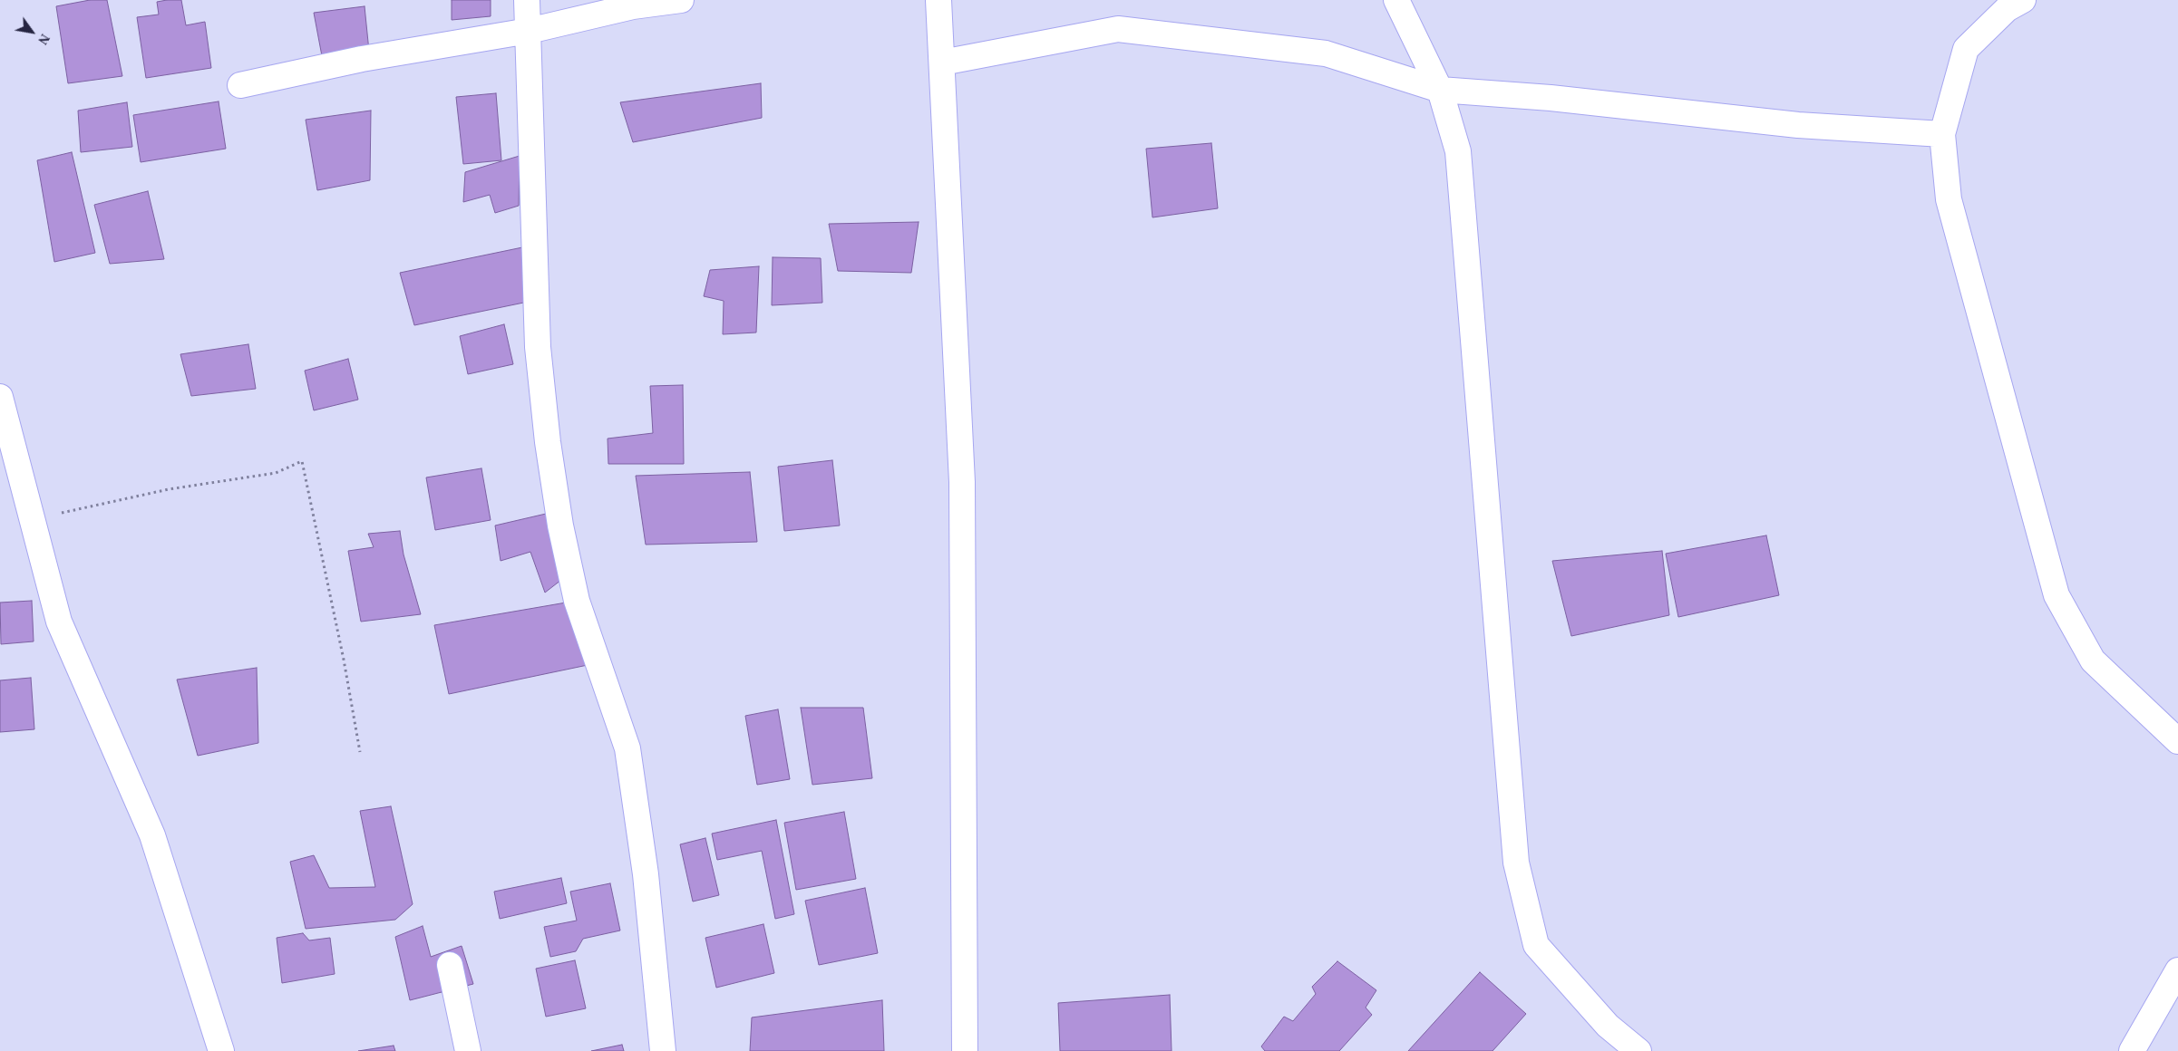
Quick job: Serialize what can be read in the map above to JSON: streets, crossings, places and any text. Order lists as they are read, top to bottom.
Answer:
{
  "north": "bottom right"
}
